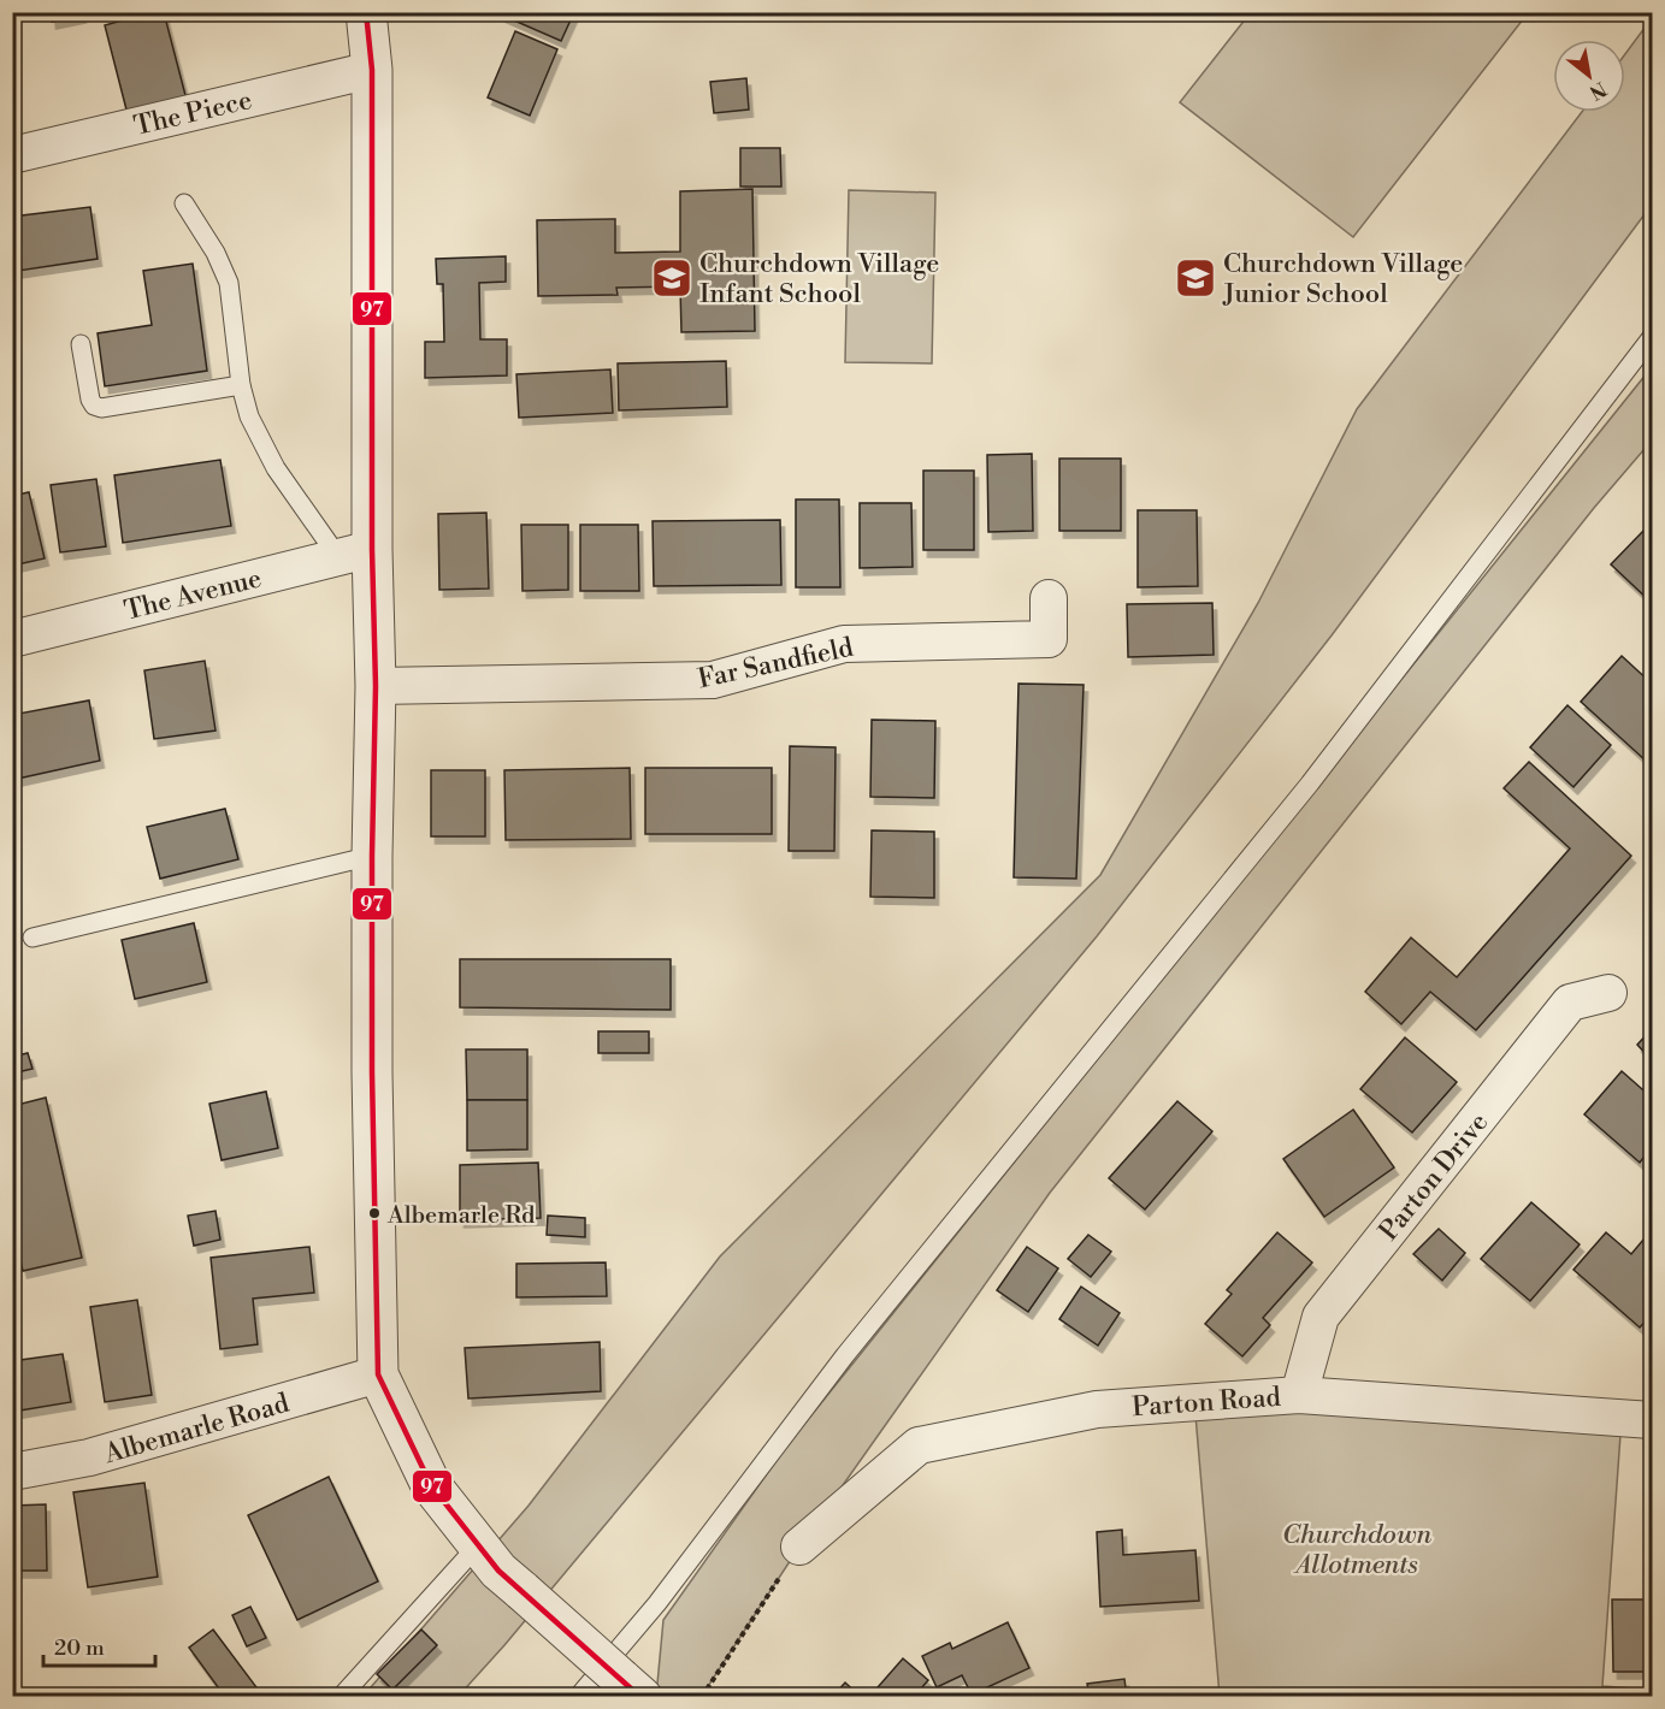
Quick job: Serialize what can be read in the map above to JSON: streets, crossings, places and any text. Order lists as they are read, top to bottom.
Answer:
{
  "streets": {
    "street": [
      "The Piece",
      "The Avenue",
      "Far Sandfield",
      "Parton Drive",
      "Parton Road",
      "Albemarle Road"
    ]
  },
  "crossings": [
    ["Parton Drive", "Parton Road"]
  ],
  "parks": ["Churchdown Allotments"],
  "places": {
    "school or university": ["Churchdown Village Infant School", "Churchdown Village Junior School"],
    "other": ["Albemarle Rd"]
  },
  "lines": ["transit line 97"],
  "scale_bar": "20 m",
  "north": "bottom right"
}
